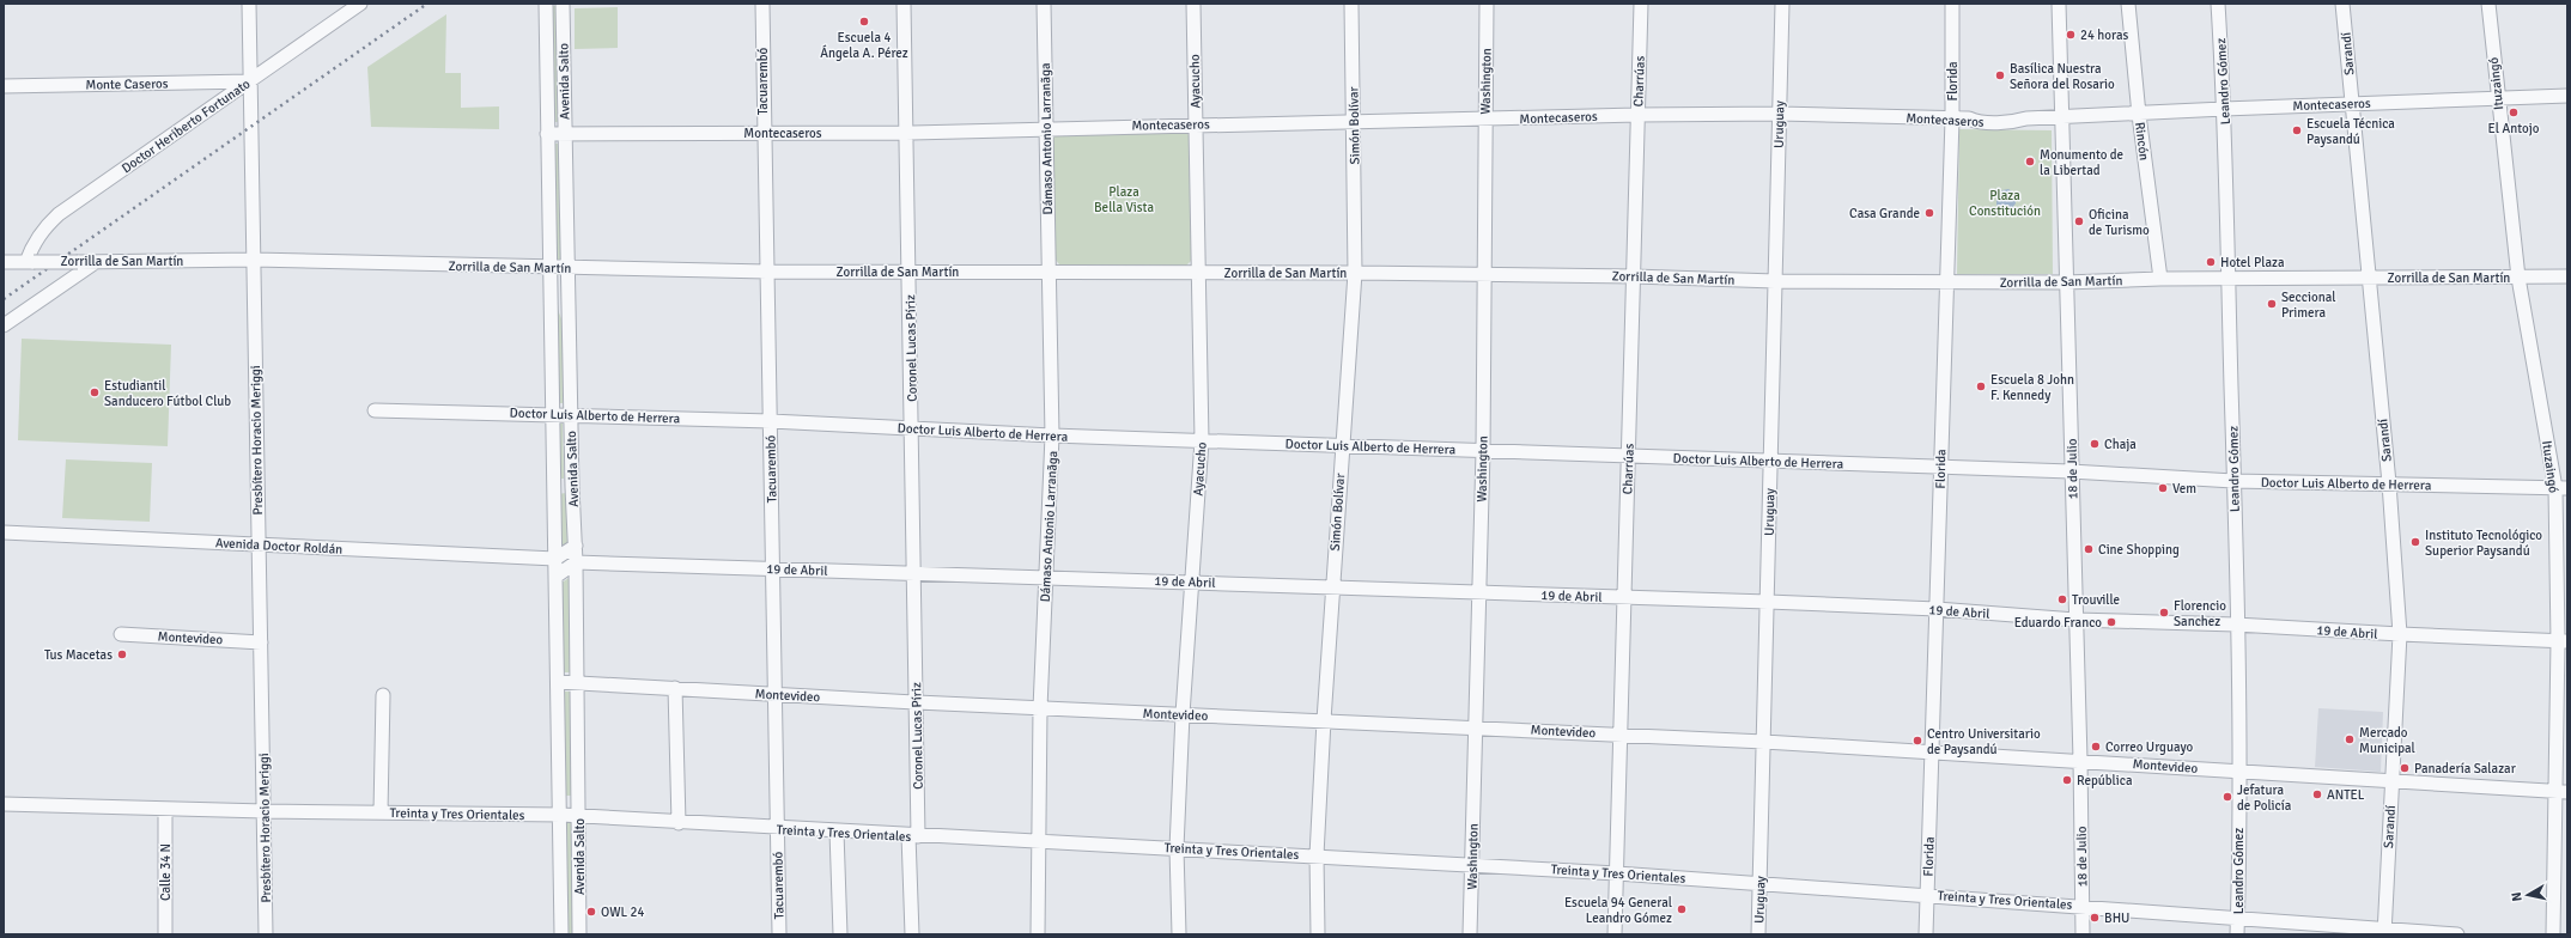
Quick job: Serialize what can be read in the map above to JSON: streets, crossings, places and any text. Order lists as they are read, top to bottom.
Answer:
{
  "streets": {
    "street": [
      "Sarandí",
      "Avenida Salto",
      "Tacuarembó",
      "Ayacucho",
      "Washington",
      "Charrúas",
      "Florida",
      "Leandro Gómez",
      "Monte Caseros",
      "Ituzaingó",
      "Montecaseros",
      "Uruguay",
      "Doctor Heriberto Fortunato",
      "Simón Bolívar",
      "Dámaso Antonio Larranãga",
      "Rincón",
      "Zorrilla de San Martín",
      "Coronel Lucas Píriz",
      "Doctor Luis Alberto de Herrera",
      "Presbítero Horacio Meriggi",
      "18 de Julio",
      "Avenida Doctor Roldán",
      "19 de Abril",
      "Montevideo",
      "Treinta y Tres Orientales",
      "Calle 34 N"
    ]
  },
  "crossings": [
    ["Sarandí", "Montecaseros"],
    ["Sarandí", "Zorrilla de San Martín"],
    ["Sarandí", "Doctor Luis Alberto de Herrera"],
    ["Sarandí", "19 de Abril"],
    ["Sarandí", "Montevideo"],
    ["Sarandí", "Treinta y Tres Orientales"],
    ["Avenida Salto", "Montecaseros"],
    ["Avenida Salto", "Zorrilla de San Martín"],
    ["Avenida Salto", "Doctor Luis Alberto de Herrera"],
    ["Avenida Salto", "Avenida Doctor Roldán"],
    ["Avenida Salto", "19 de Abril"],
    ["Avenida Salto", "Montevideo"],
    ["Avenida Salto", "Treinta y Tres Orientales"],
    ["Tacuarembó", "Montecaseros"],
    ["Tacuarembó", "Zorrilla de San Martín"],
    ["Tacuarembó", "Doctor Luis Alberto de Herrera"],
    ["Tacuarembó", "19 de Abril"],
    ["Tacuarembó", "Montevideo"],
    ["Tacuarembó", "Treinta y Tres Orientales"],
    ["Ayacucho", "Montecaseros"],
    ["Ayacucho", "Zorrilla de San Martín"],
    ["Ayacucho", "Doctor Luis Alberto de Herrera"],
    ["Ayacucho", "19 de Abril"],
    ["Ayacucho", "Montevideo"],
    ["Ayacucho", "Treinta y Tres Orientales"],
    ["Washington", "Montecaseros"],
    ["Washington", "Zorrilla de San Martín"],
    ["Washington", "Doctor Luis Alberto de Herrera"],
    ["Washington", "19 de Abril"],
    ["Washington", "Montevideo"],
    ["Washington", "Treinta y Tres Orientales"],
    ["Charrúas", "Montecaseros"],
    ["Charrúas", "Zorrilla de San Martín"],
    ["Charrúas", "Doctor Luis Alberto de Herrera"],
    ["Charrúas", "19 de Abril"],
    ["Charrúas", "Montevideo"],
    ["Charrúas", "Treinta y Tres Orientales"],
    ["Florida", "Montecaseros"],
    ["Florida", "Zorrilla de San Martín"],
    ["Florida", "Doctor Luis Alberto de Herrera"],
    ["Florida", "19 de Abril"],
    ["Florida", "Montevideo"],
    ["Florida", "Treinta y Tres Orientales"],
    ["Leandro Gómez", "Montecaseros"],
    ["Leandro Gómez", "Zorrilla de San Martín"],
    ["Leandro Gómez", "Doctor Luis Alberto de Herrera"],
    ["Leandro Gómez", "19 de Abril"],
    ["Leandro Gómez", "Montevideo"],
    ["Leandro Gómez", "Treinta y Tres Orientales"],
    ["Monte Caseros", "Doctor Heriberto Fortunato"],
    ["Monte Caseros", "Presbítero Horacio Meriggi"],
    ["Ituzaingó", "Montecaseros"],
    ["Ituzaingó", "Zorrilla de San Martín"],
    ["Ituzaingó", "Doctor Luis Alberto de Herrera"],
    ["Ituzaingó", "19 de Abril"],
    ["Ituzaingó", "Montevideo"],
    ["Montecaseros", "Uruguay"],
    ["Montecaseros", "Simón Bolívar"],
    ["Montecaseros", "Dámaso Antonio Larranãga"],
    ["Montecaseros", "Rincón"],
    ["Montecaseros", "Coronel Lucas Píriz"],
    ["Montecaseros", "18 de Julio"],
    ["Uruguay", "Zorrilla de San Martín"],
    ["Uruguay", "Doctor Luis Alberto de Herrera"],
    ["Uruguay", "19 de Abril"],
    ["Uruguay", "Montevideo"],
    ["Uruguay", "Treinta y Tres Orientales"],
    ["Doctor Heriberto Fortunato", "Zorrilla de San Martín"],
    ["Doctor Heriberto Fortunato", "Presbítero Horacio Meriggi"],
    ["Simón Bolívar", "Zorrilla de San Martín"],
    ["Simón Bolívar", "Doctor Luis Alberto de Herrera"],
    ["Simón Bolívar", "19 de Abril"],
    ["Simón Bolívar", "Montevideo"],
    ["Simón Bolívar", "Treinta y Tres Orientales"],
    ["Dámaso Antonio Larranãga", "Zorrilla de San Martín"],
    ["Dámaso Antonio Larranãga", "Doctor Luis Alberto de Herrera"],
    ["Dámaso Antonio Larranãga", "19 de Abril"],
    ["Dámaso Antonio Larranãga", "Montevideo"],
    ["Dámaso Antonio Larranãga", "Treinta y Tres Orientales"],
    ["Rincón", "Zorrilla de San Martín"],
    ["Zorrilla de San Martín", "Coronel Lucas Píriz"],
    ["Zorrilla de San Martín", "Presbítero Horacio Meriggi"],
    ["Zorrilla de San Martín", "18 de Julio"],
    ["Coronel Lucas Píriz", "Doctor Luis Alberto de Herrera"],
    ["Coronel Lucas Píriz", "19 de Abril"],
    ["Coronel Lucas Píriz", "Montevideo"],
    ["Coronel Lucas Píriz", "Treinta y Tres Orientales"],
    ["Doctor Luis Alberto de Herrera", "18 de Julio"],
    ["Presbítero Horacio Meriggi", "Avenida Doctor Roldán"],
    ["Presbítero Horacio Meriggi", "Montevideo"],
    ["Presbítero Horacio Meriggi", "Treinta y Tres Orientales"],
    ["18 de Julio", "19 de Abril"],
    ["18 de Julio", "Montevideo"],
    ["18 de Julio", "Treinta y Tres Orientales"],
    ["Treinta y Tres Orientales", "Calle 34 N"]
  ],
  "parks": ["Plaza Bella Vista", "Plaza Constitución"],
  "places": [
    "Escuela 4 Ángela A. Pérez",
    "24 horas",
    "Basílica Nuestra Señora del Rosario",
    "El Antojo",
    "Escuela Técnica Paysandú",
    "Monumento de la Libertad",
    "Casa Grande",
    "Oficina de Turismo",
    "Hotel Plaza",
    "Seccional Primera",
    "Escuela 8 John F. Kennedy",
    "Estudiantil Sanducero Fútbol Club",
    "Chaja",
    "Vem",
    "Instituto Tecnológico Superior Paysandú",
    "Cine Shopping",
    "Trouville",
    "Florencio Sanchez",
    "Eduardo Franco",
    "Tus Macetas",
    "Mercado Municipal",
    "Centro Universitario de Paysandú",
    "Correo Urguayo",
    "Panadería Salazar",
    "República",
    "ANTEL",
    "Jefatura de Policía",
    "Escuela 94 General Leandro Gómez",
    "OWL 24",
    "BHU"
  ],
  "north": "left"
}
